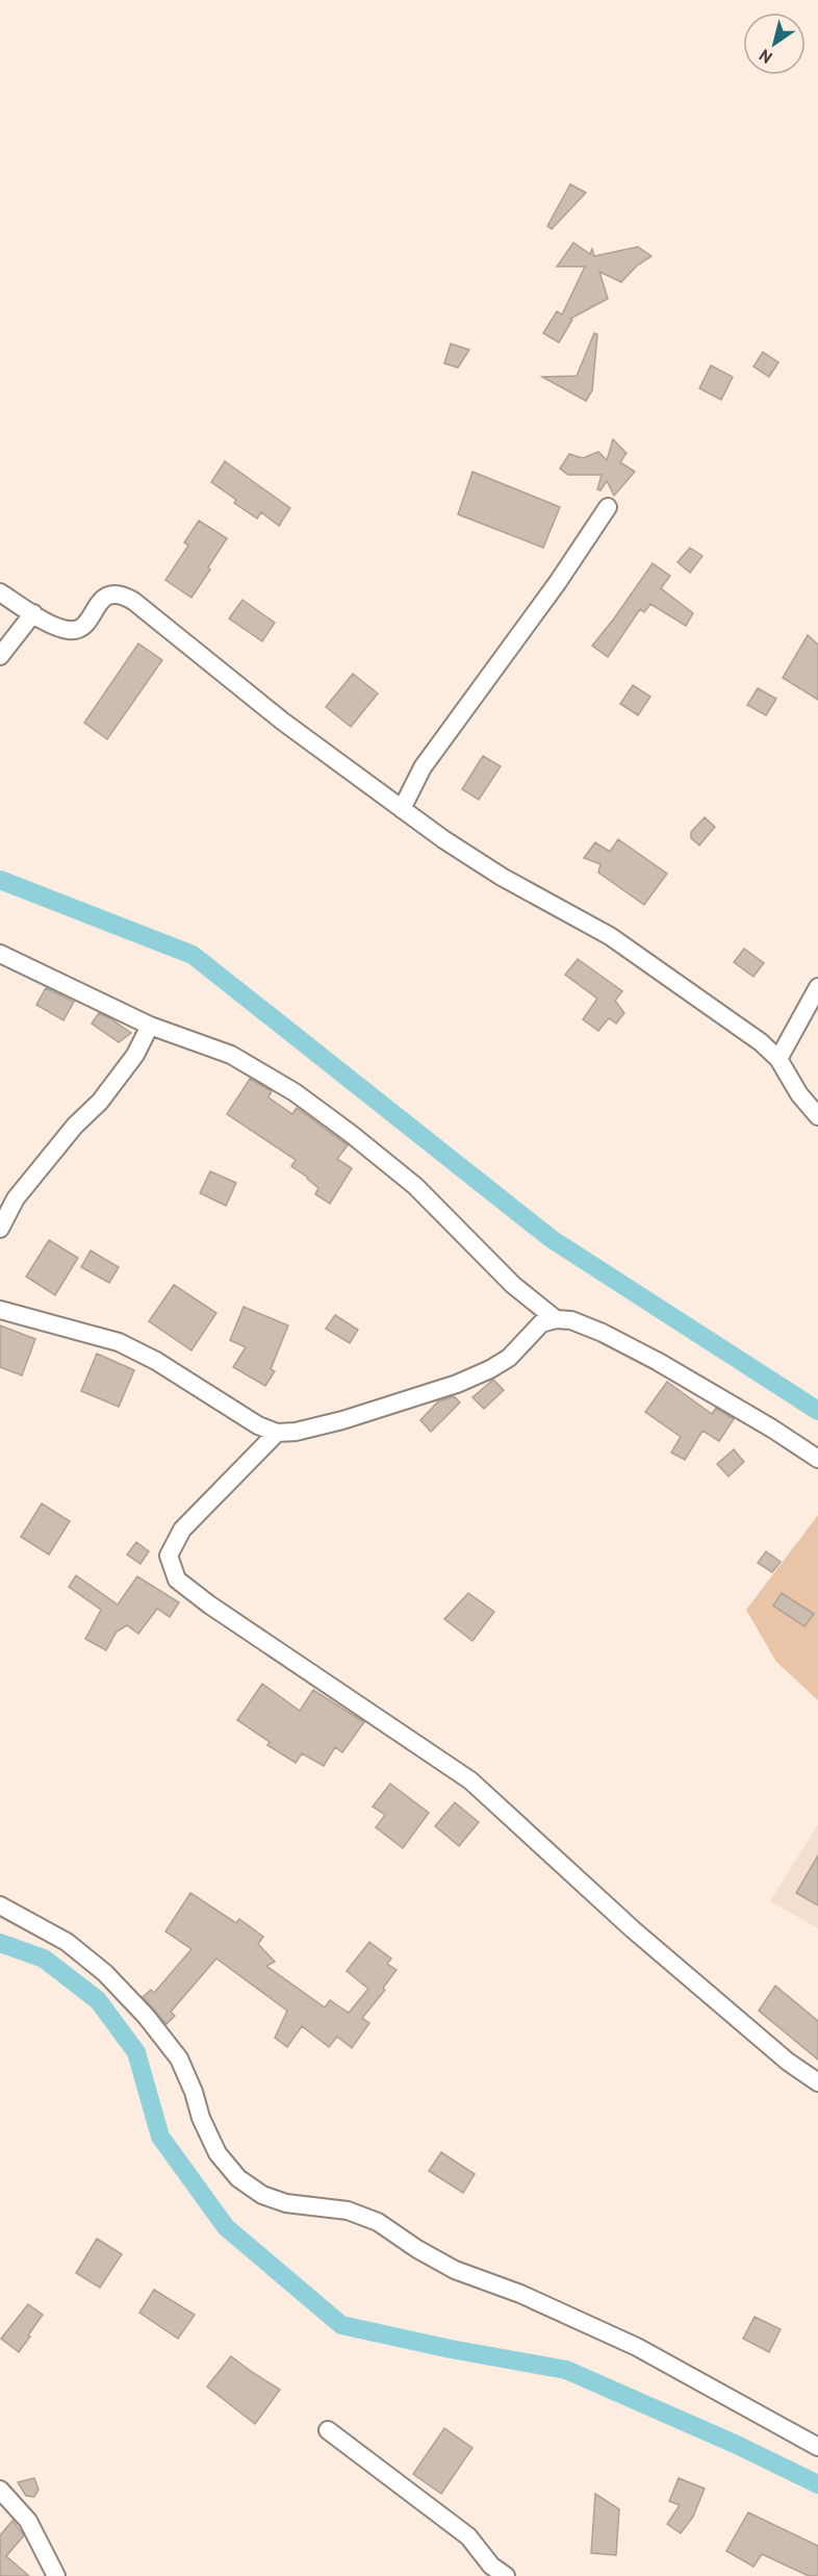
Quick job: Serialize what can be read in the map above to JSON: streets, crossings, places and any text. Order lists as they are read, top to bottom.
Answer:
{
  "north": "bottom left"
}
